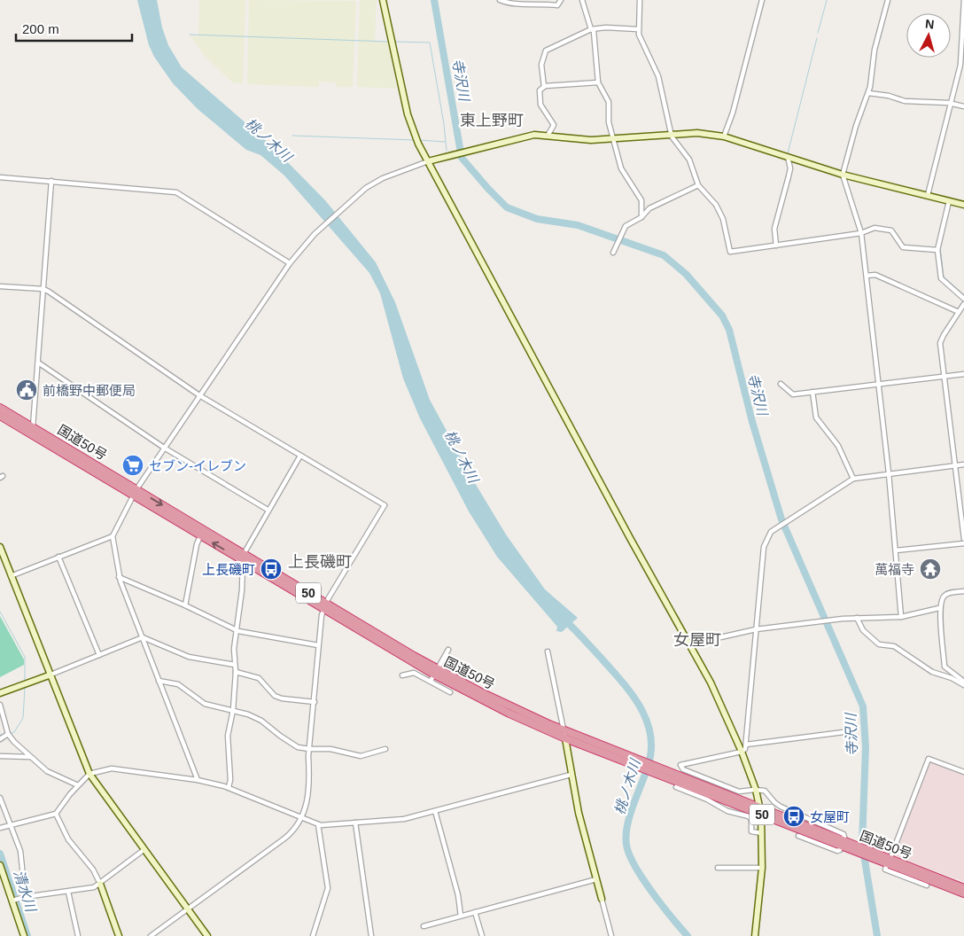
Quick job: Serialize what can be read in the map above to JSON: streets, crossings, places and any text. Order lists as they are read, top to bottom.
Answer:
{
  "streets": {
    "highway": ["国道50号", "50"]
  },
  "districts": ["東上野町", "上長磯町", "女屋町"],
  "water": ["寺沢川", "桃ノ木川", "清水川"],
  "places": {
    "public building": ["前橋野中郵便局"],
    "supermarket": ["セブン-イレブン"],
    "bus stop": ["上長磯町", "女屋町"],
    "temple": ["萬福寺"]
  },
  "scale_bar": "200 m",
  "north": "top"
}
